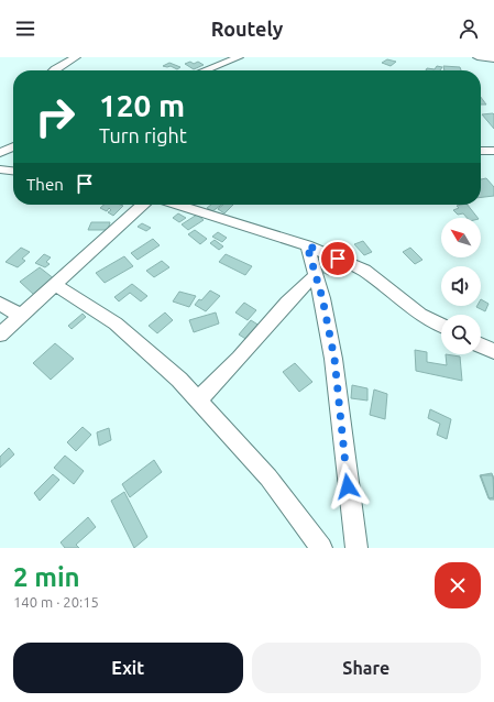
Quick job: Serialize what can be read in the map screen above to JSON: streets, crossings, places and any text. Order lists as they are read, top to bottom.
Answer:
{
  "north": "top left",
  "page": {
    "header": "Routely",
    "turn": ["120 m", "Turn right"],
    "then": "Then",
    "heading": ["2 min", "140 m · 20:15"],
    "buttons": ["Exit", "Share"]
  }
}
